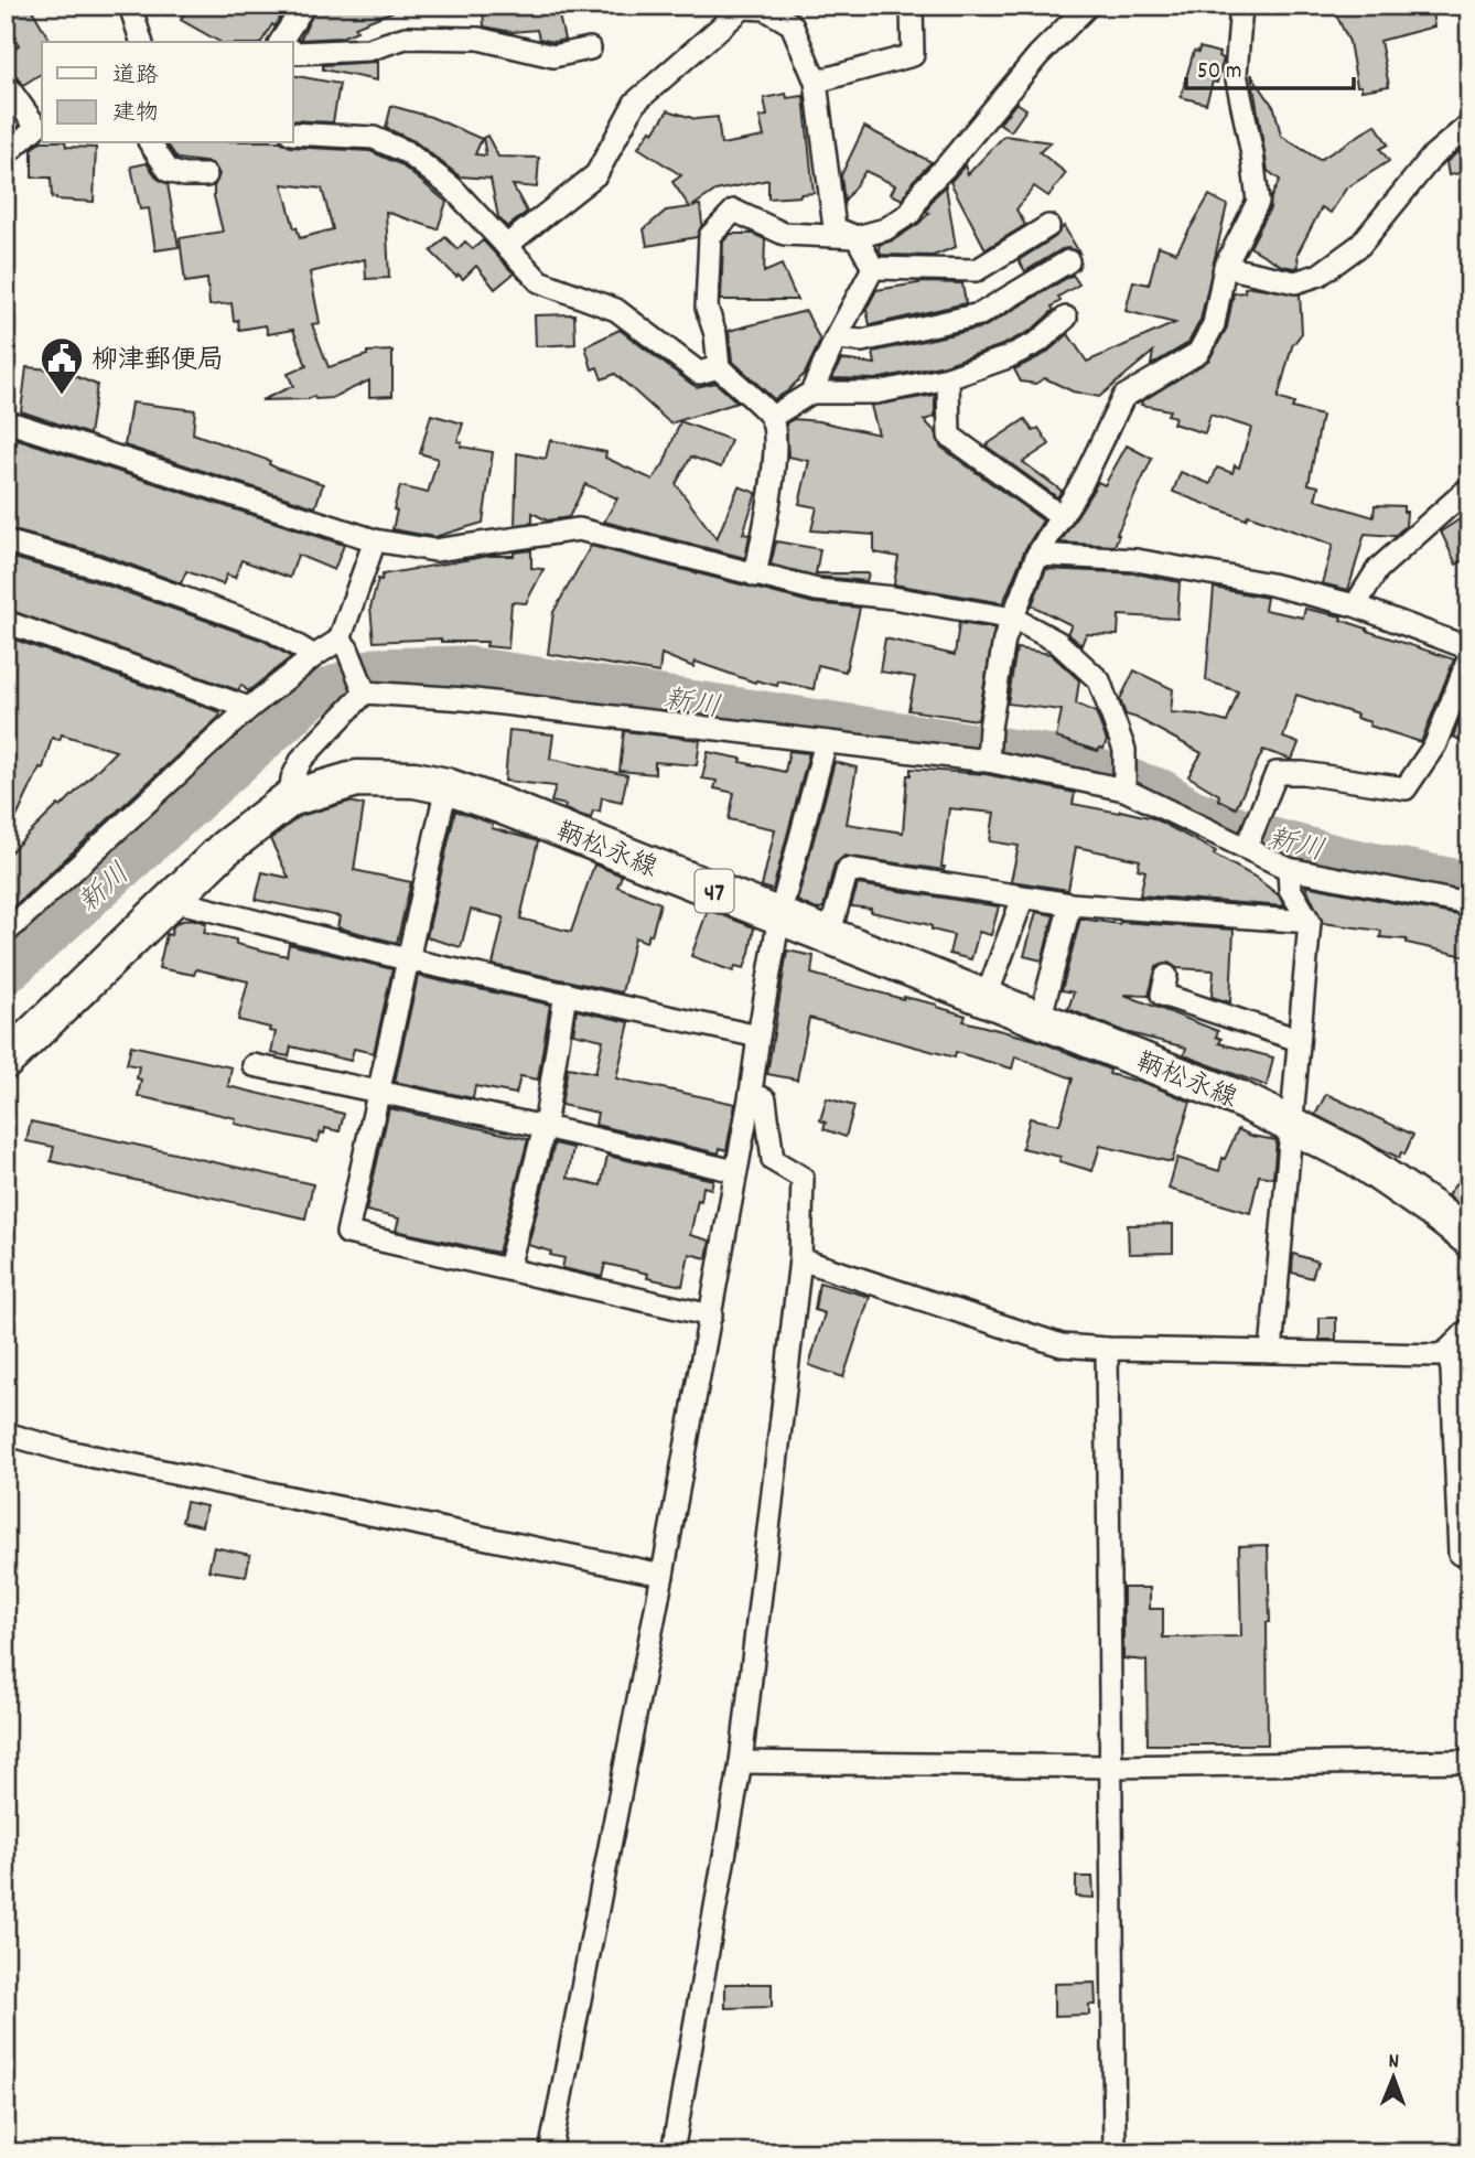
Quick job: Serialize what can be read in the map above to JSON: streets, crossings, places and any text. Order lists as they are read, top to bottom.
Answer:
{
  "streets": {
    "main road": ["鞆松永線", "47"]
  },
  "water": ["新川"],
  "places": {
    "public building": ["柳津郵便局"]
  },
  "legend": ["道路", "建物"],
  "scale_bar": "50 m",
  "north": "top"
}
